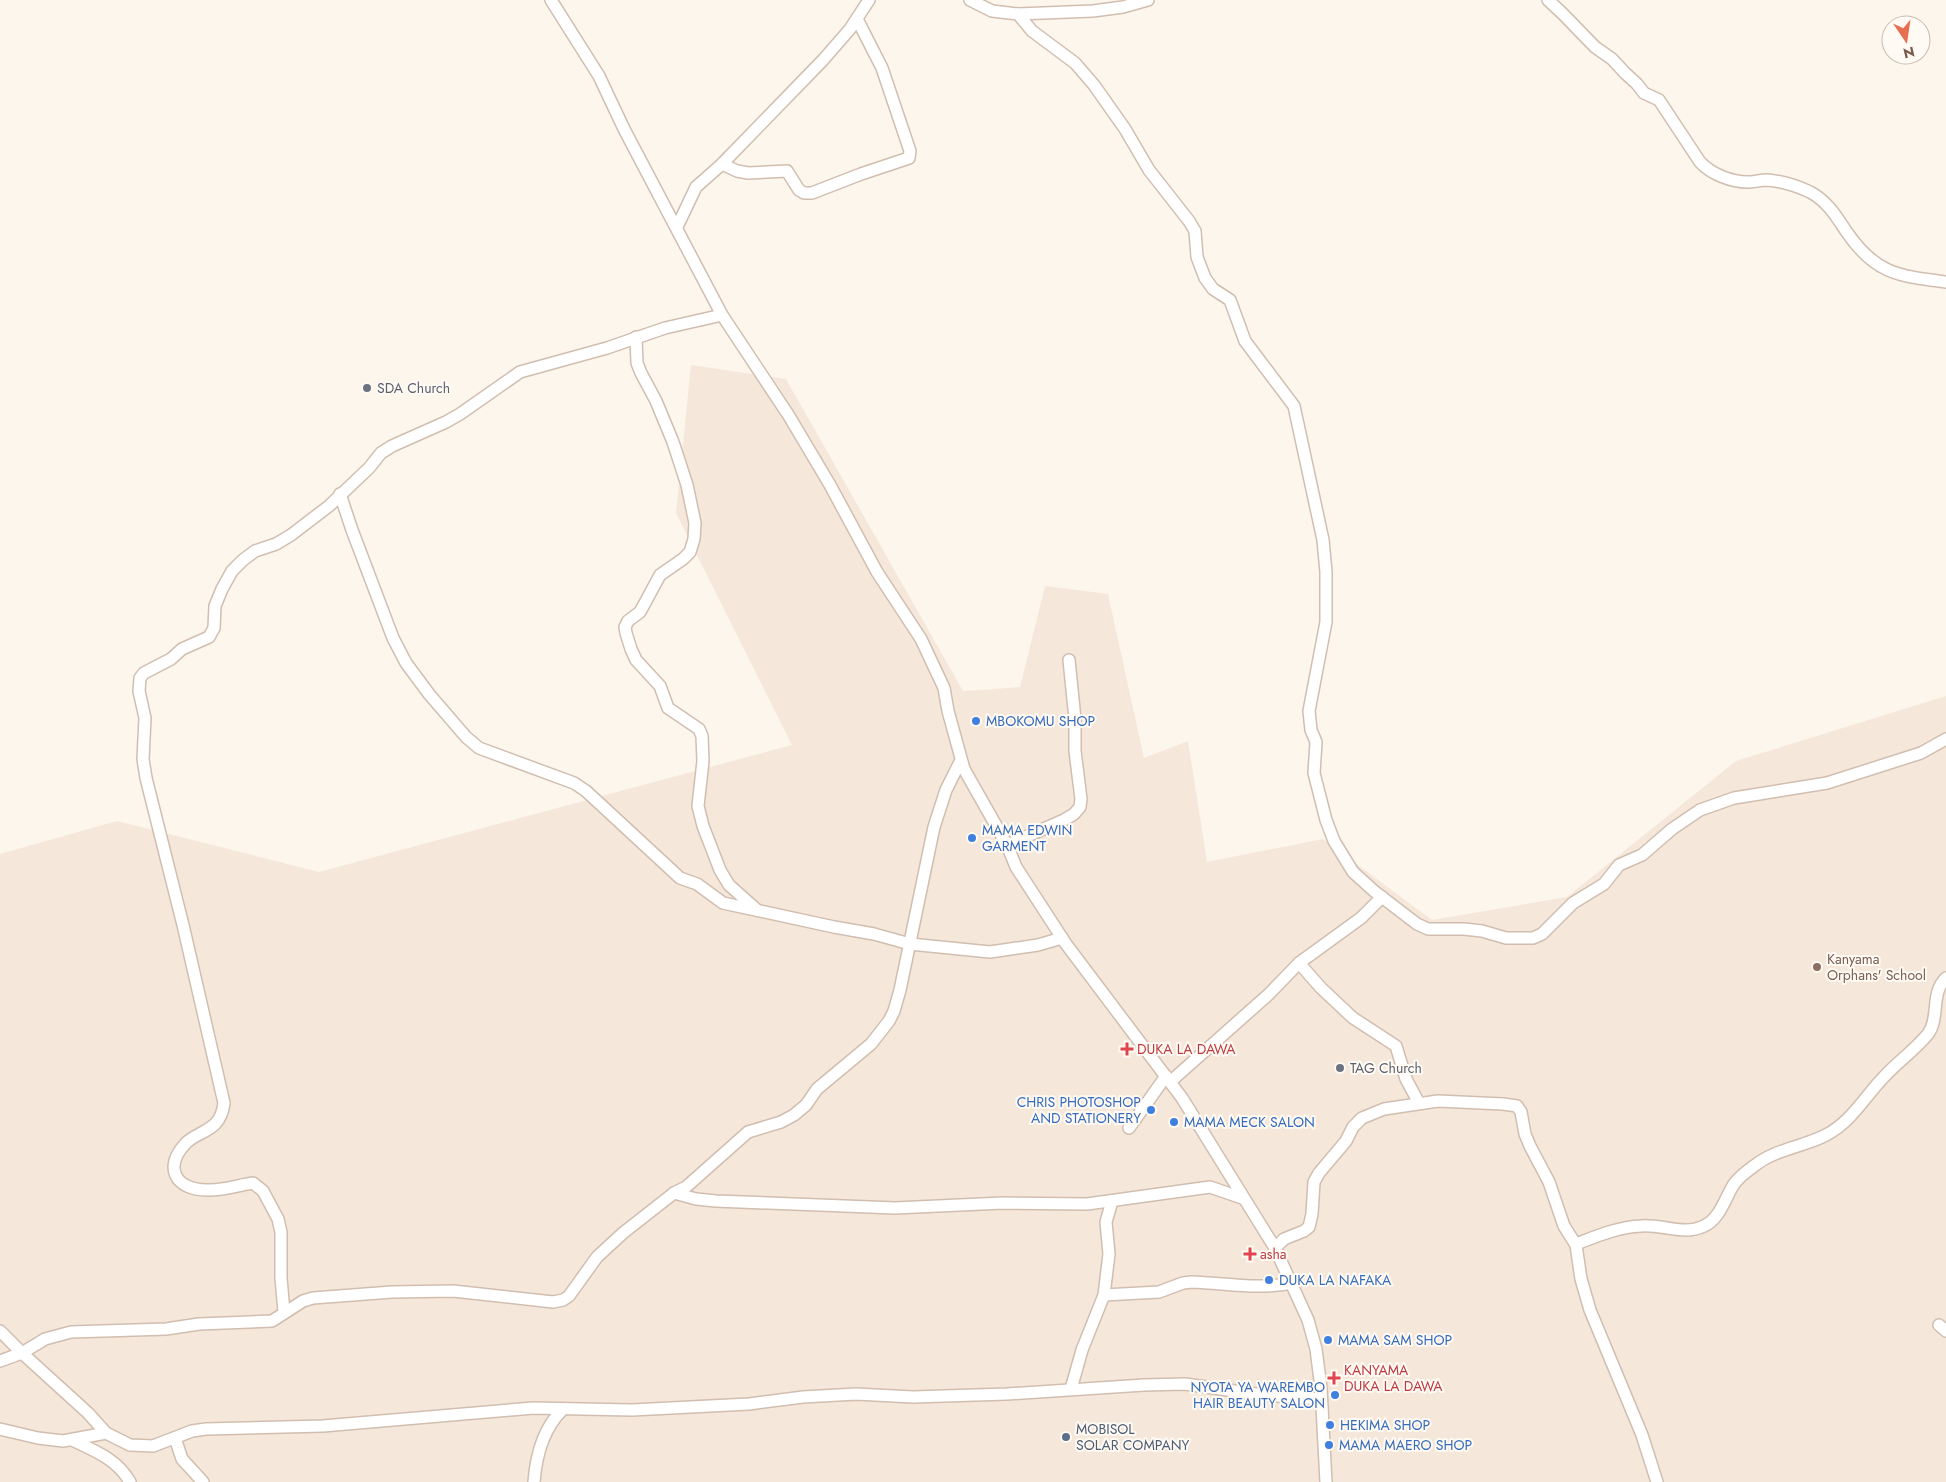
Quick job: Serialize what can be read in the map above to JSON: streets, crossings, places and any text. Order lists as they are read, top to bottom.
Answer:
{
  "places": {
    "other": [
      "SDA Church",
      "MBOKOMU SHOP",
      "MAMA EDWIN GARMENT",
      "Kanyama Orphans' School",
      "TAG Church",
      "CHRIS PHOTOSHOP AND STATIONERY",
      "MAMA MECK SALON",
      "DUKA LA NAFAKA",
      "MAMA SAM SHOP",
      "NYOTA YA WAREMBO HAIR BEAUTY SALON",
      "HEKIMA SHOP",
      "MOBISOL SOLAR COMPANY",
      "MAMA MAERO SHOP"
    ],
    "health": ["DUKA LA DAWA", "asha", "KANYAMA DUKA LA DAWA"]
  },
  "north": "bottom"
}
